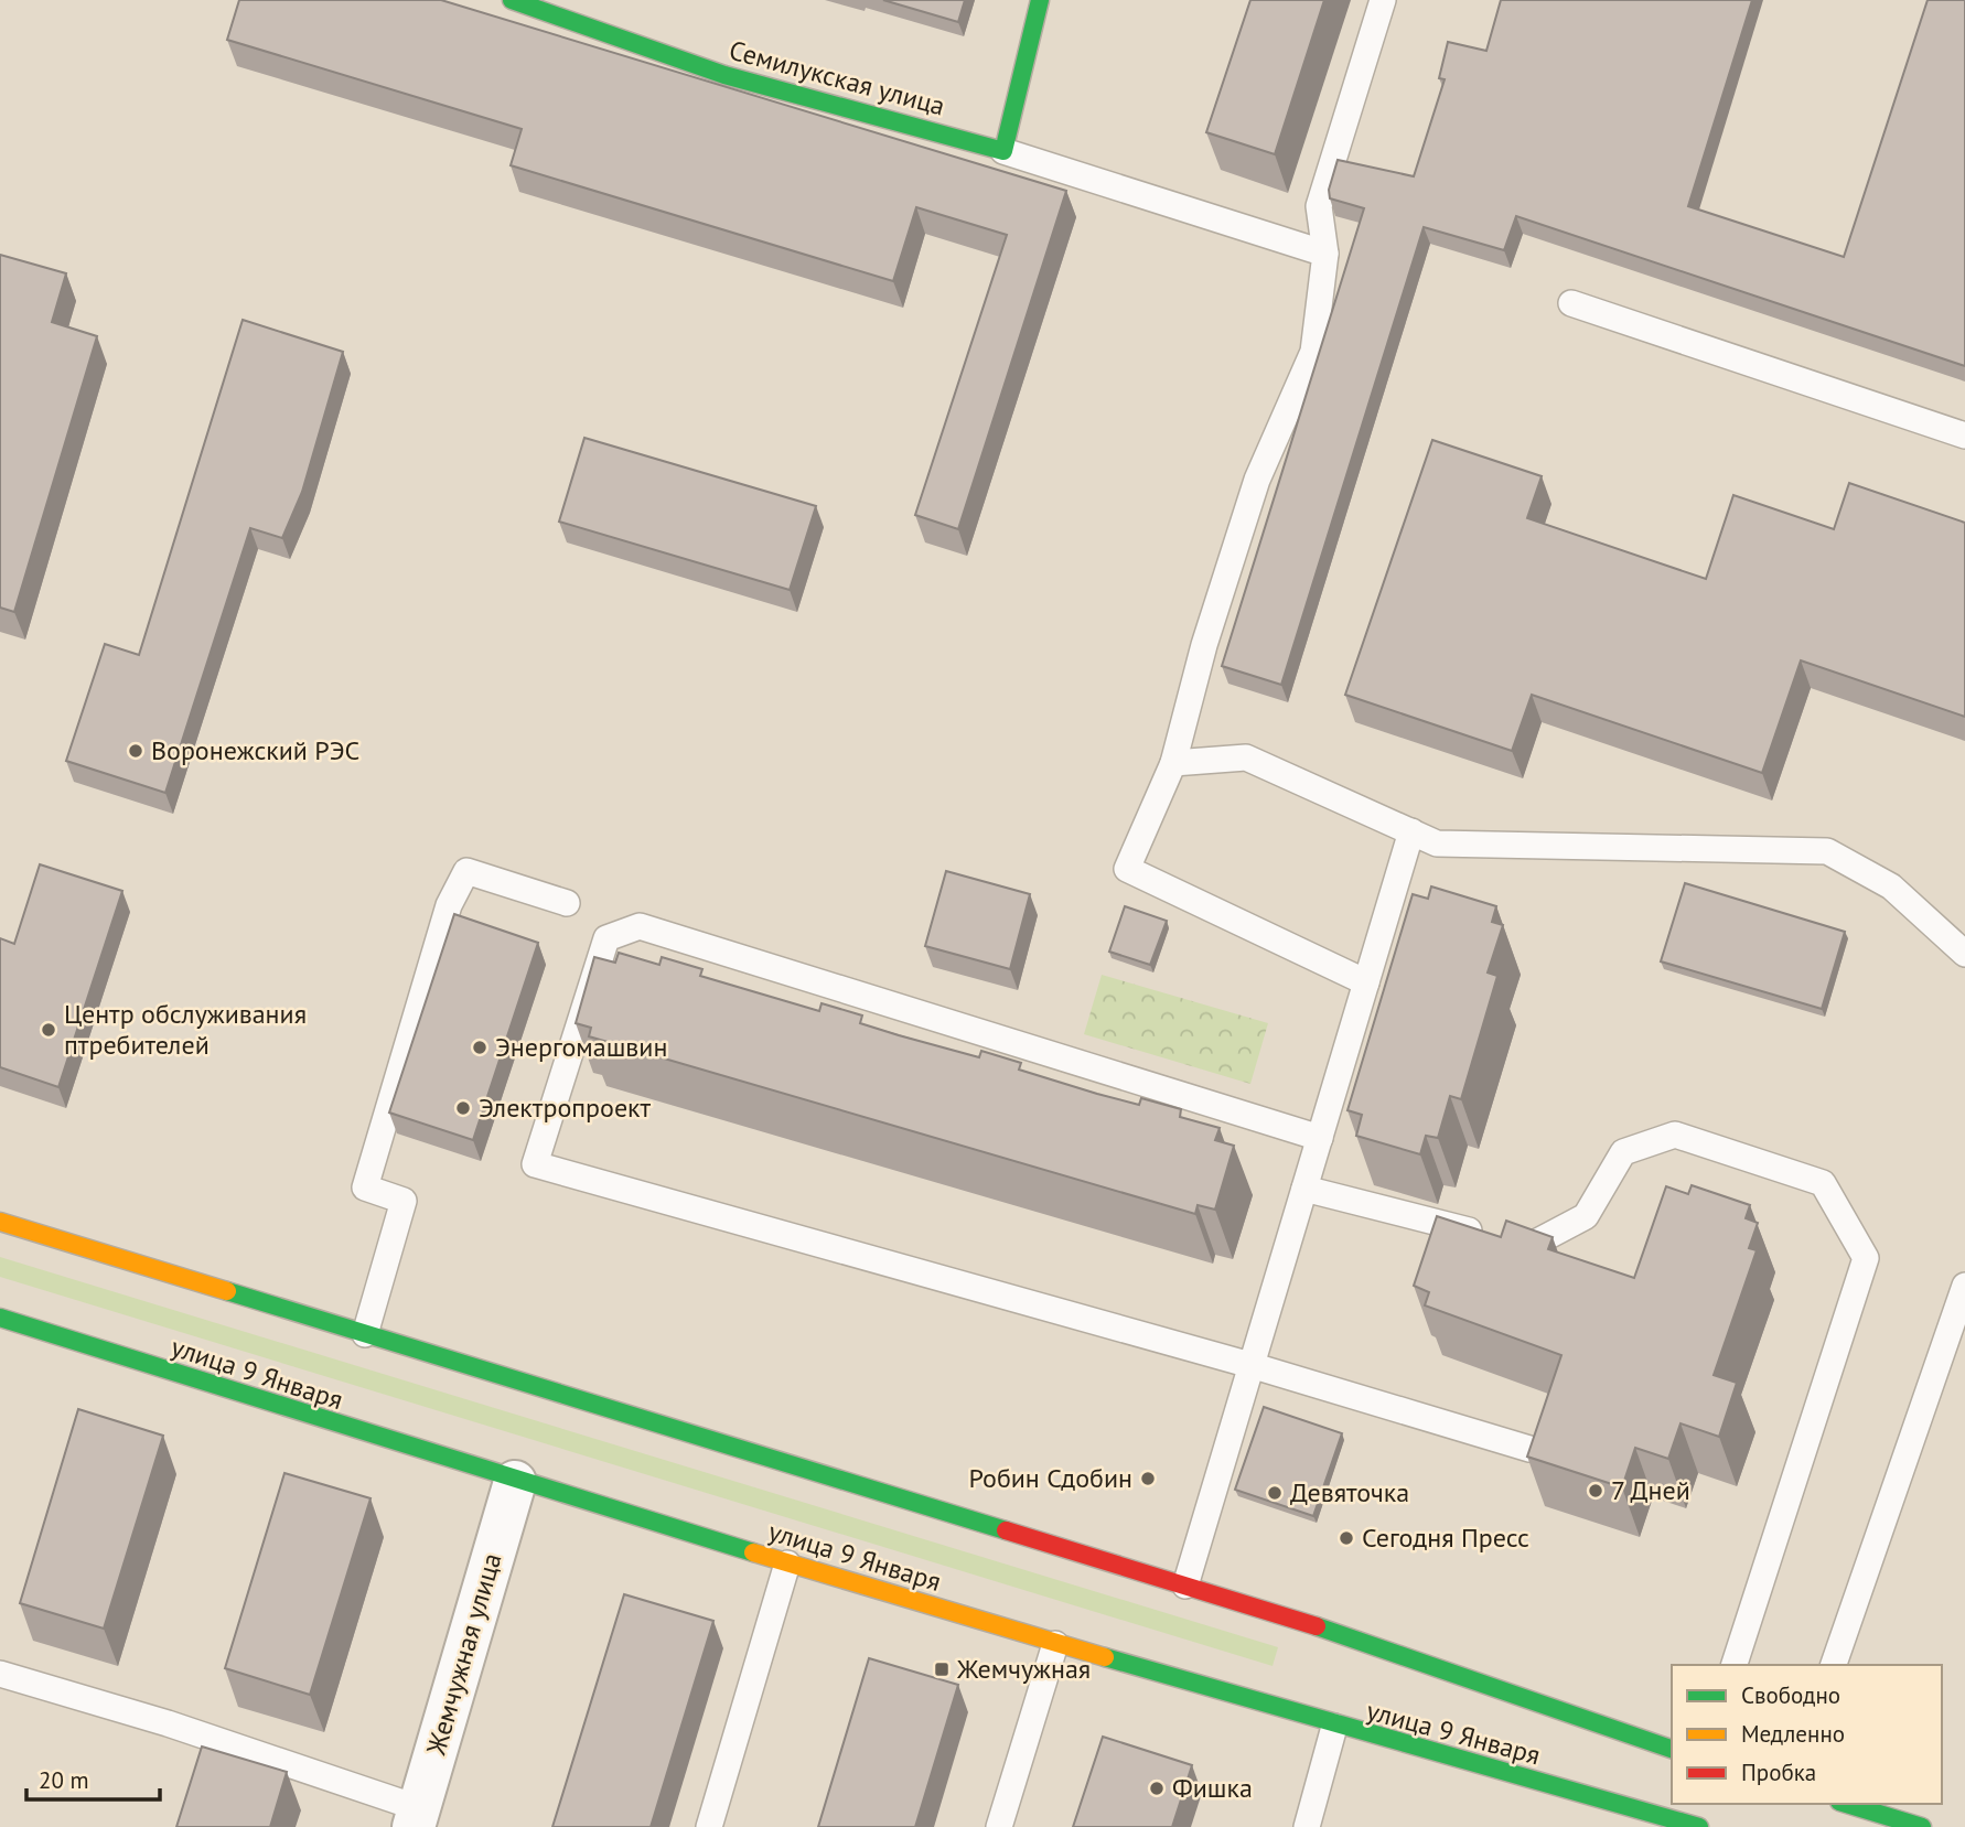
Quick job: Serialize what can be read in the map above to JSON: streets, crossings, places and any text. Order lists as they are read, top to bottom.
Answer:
{
  "streets": {
    "main road": ["Семилукская улица", "улица 9 Января"],
    "street": ["Жемчужная улица"]
  },
  "crossings": [
    ["улица 9 Января", "Жемчужная улица"]
  ],
  "places": {
    "other": [
      "Воронежский РЭС",
      "Центр обслуживания птребителей",
      "Энергомашвин",
      "Электропроект",
      "Робин Сдобин",
      "7 Дней",
      "Девяточка",
      "Сегодня Пресс",
      "Фишка"
    ],
    "transit": ["Жемчужная"]
  },
  "legend": ["Свободно", "Медленно", "Пробка"],
  "scale_bar": "20 m"
}
